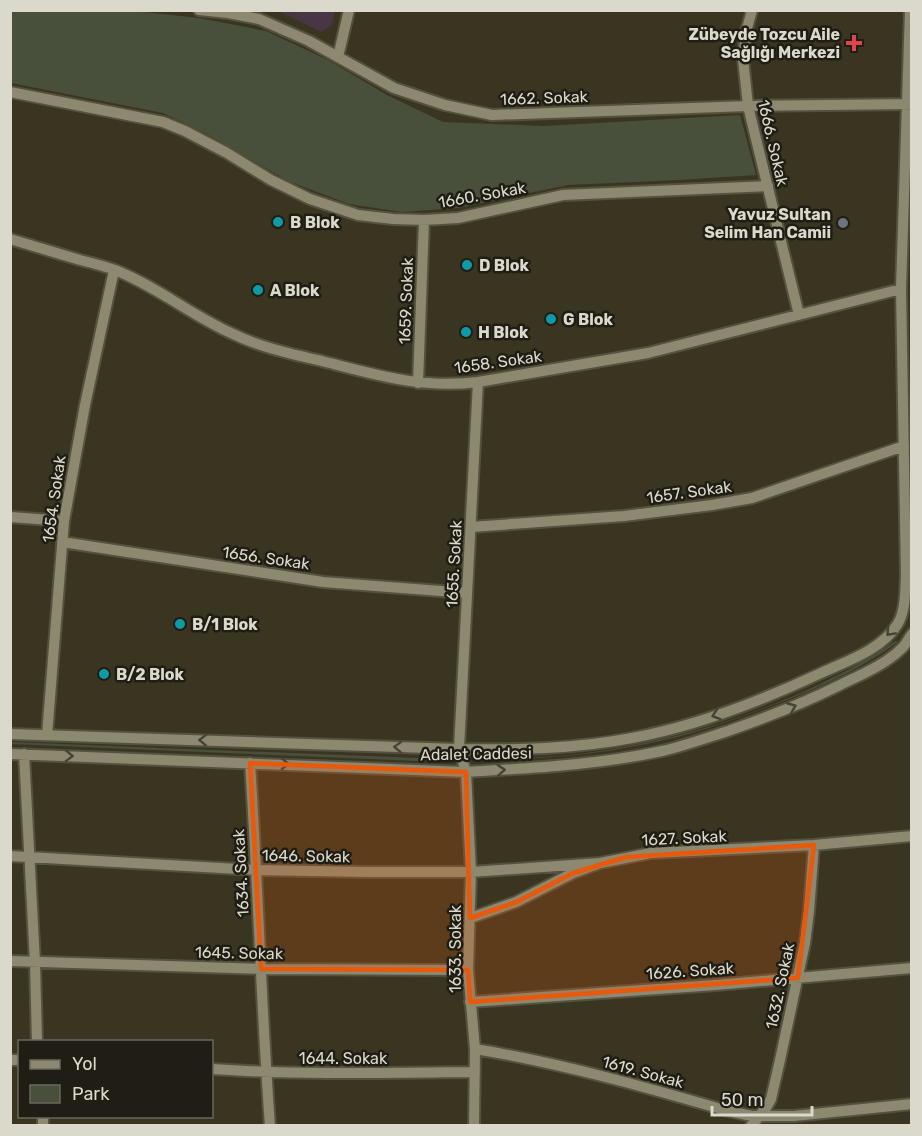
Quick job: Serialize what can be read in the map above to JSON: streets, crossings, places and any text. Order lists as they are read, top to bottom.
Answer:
{
  "streets": {
    "street": [
      "1662. Sokak",
      "1666. Sokak",
      "1660. Sokak",
      "1659. Sokak",
      "1658. Sokak",
      "1657. Sokak",
      "1654. Sokak",
      "1656. Sokak",
      "1655. Sokak",
      "Adalet Caddesi",
      "1627. Sokak",
      "1646. Sokak",
      "1634. Sokak",
      "1633. Sokak",
      "1645. Sokak",
      "1626. Sokak",
      "1632. Sokak",
      "1644. Sokak",
      "1619. Sokak"
    ]
  },
  "crossings": [
    ["1662. Sokak", "1666. Sokak"],
    ["1666. Sokak", "1660. Sokak"],
    ["1666. Sokak", "1658. Sokak"],
    ["1660. Sokak", "1659. Sokak"],
    ["1659. Sokak", "1658. Sokak"],
    ["1658. Sokak", "1654. Sokak"],
    ["1658. Sokak", "1655. Sokak"],
    ["1657. Sokak", "1655. Sokak"],
    ["1654. Sokak", "1656. Sokak"],
    ["1656. Sokak", "1655. Sokak"],
    ["1655. Sokak", "Adalet Caddesi"],
    ["1655. Sokak", "1633. Sokak"],
    ["Adalet Caddesi", "1634. Sokak"],
    ["Adalet Caddesi", "1633. Sokak"],
    ["1627. Sokak", "1646. Sokak"],
    ["1627. Sokak", "1633. Sokak"],
    ["1627. Sokak", "1632. Sokak"],
    ["1646. Sokak", "1634. Sokak"],
    ["1646. Sokak", "1633. Sokak"],
    ["1634. Sokak", "1645. Sokak"],
    ["1634. Sokak", "1644. Sokak"],
    ["1633. Sokak", "1645. Sokak"],
    ["1633. Sokak", "1626. Sokak"],
    ["1633. Sokak", "1644. Sokak"],
    ["1633. Sokak", "1619. Sokak"],
    ["1626. Sokak", "1632. Sokak"],
    ["1632. Sokak", "1619. Sokak"]
  ],
  "places": {
    "health": ["Zübeyde Tozcu Aile Sağlığı Merkezi"],
    "other": [
      "B Blok",
      "Yavuz Sultan Selim Han Camii",
      "D Blok",
      "A Blok",
      "G Blok",
      "H Blok",
      "B/1 Blok",
      "B/2 Blok"
    ]
  },
  "legend": ["Yol", "Park"],
  "scale_bar": "50 m"
}
